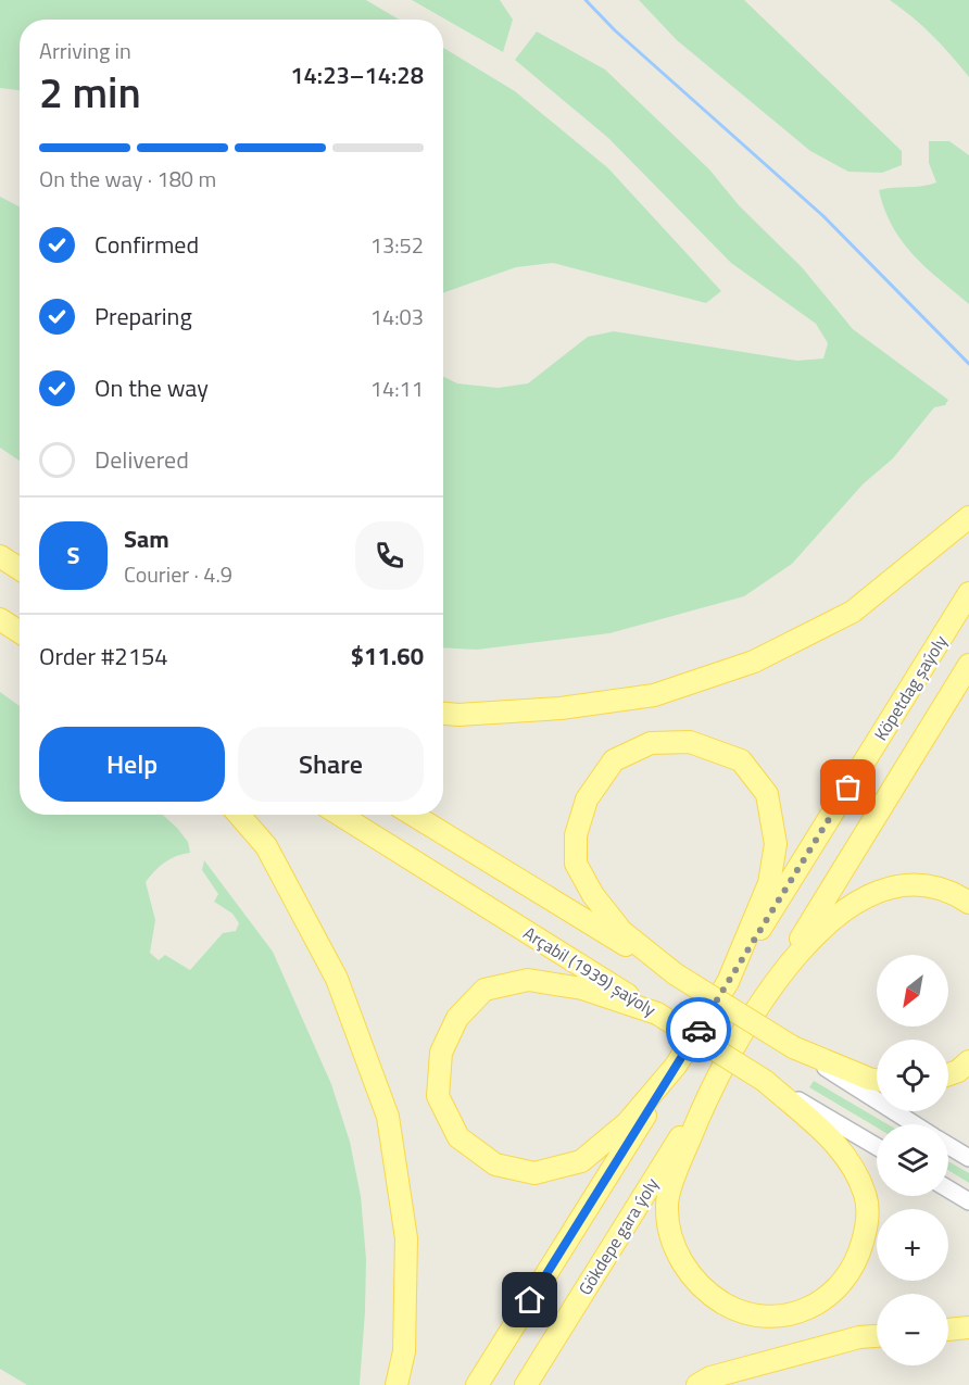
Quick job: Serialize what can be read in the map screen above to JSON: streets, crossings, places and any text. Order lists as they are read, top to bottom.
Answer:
{
  "streets": {
    "main road": ["Köpetdag şaýoly", "Arçabil (1939) şaýoly", "Gökdepe gara ýoly"]
  },
  "north": "bottom left",
  "page": {
    "heading": ["2 min", "Arriving in", "14:23–14:28"],
    "panel": [
      "Sam",
      "Courier · 4.9",
      "Order #2154",
      "$11.60"
    ],
    "bar": "On the way · 180 m",
    "list": [
      ["Confirmed", "13:52"],
      ["Preparing", "14:03"],
      ["On the way", "14:11"],
      "Delivered"
    ],
    "round": "S",
    "buttons": ["Help", "Share"],
    "map_buttons": ["+", "−"]
  }
}
